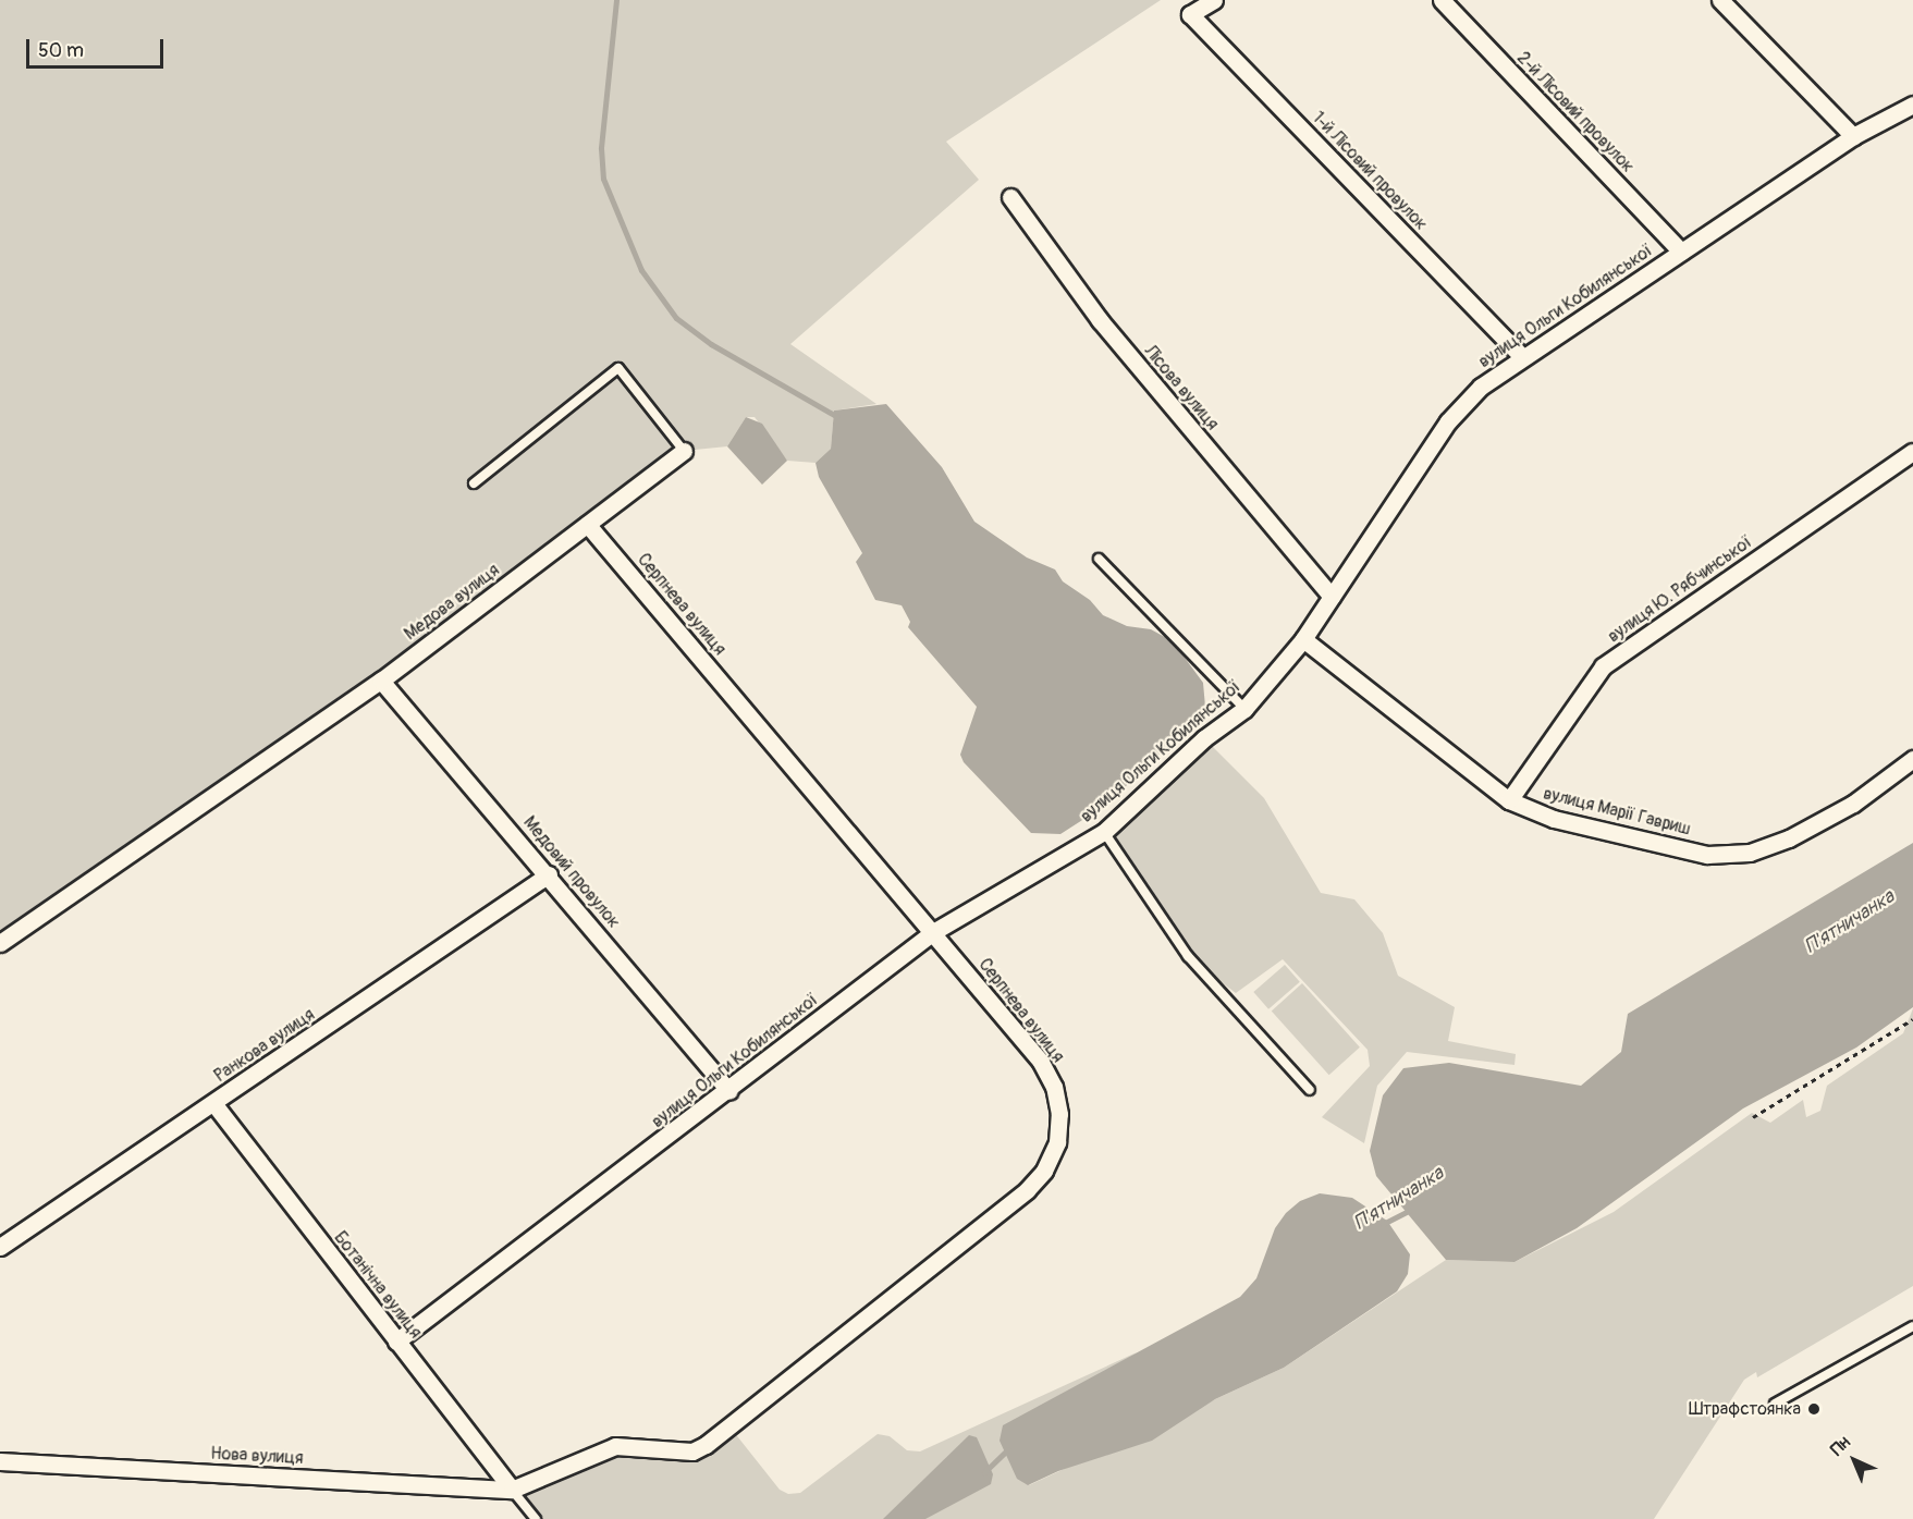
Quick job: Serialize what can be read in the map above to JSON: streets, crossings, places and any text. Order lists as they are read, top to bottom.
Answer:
{
  "streets": {
    "street": [
      "2-й Лісовий провулок",
      "1-й Лісовий провулок",
      "вулиця Ольги Кобилянської",
      "Лісова вулиця",
      "вулиця Ю. Рябчинської",
      "Медова вулиця",
      "Серпнева вулиця",
      "вулиця Марії Гавриш",
      "Медовий провулок",
      "Ранкова вулиця",
      "Ботанічна вулиця",
      "Нова вулиця"
    ]
  },
  "crossings": [
    ["2-й Лісовий провулок", "вулиця Ольги Кобилянської"],
    ["1-й Лісовий провулок", "вулиця Ольги Кобилянської"],
    ["вулиця Ольги Кобилянської", "Лісова вулиця"],
    ["вулиця Ольги Кобилянської", "Серпнева вулиця"],
    ["вулиця Ольги Кобилянської", "вулиця Марії Гавриш"],
    ["вулиця Ольги Кобилянської", "Медовий провулок"],
    ["вулиця Ольги Кобилянської", "Ботанічна вулиця"],
    ["вулиця Ю. Рябчинської", "вулиця Марії Гавриш"],
    ["Медова вулиця", "Серпнева вулиця"],
    ["Медова вулиця", "Медовий провулок"],
    ["Серпнева вулиця", "Ботанічна вулиця"],
    ["Серпнева вулиця", "Нова вулиця"],
    ["Медовий провулок", "Ранкова вулиця"],
    ["Ранкова вулиця", "Ботанічна вулиця"],
    ["Ботанічна вулиця", "Нова вулиця"]
  ],
  "water": ["П'ятничанка"],
  "places": ["Штрафстоянка"],
  "scale_bar": "50 m",
  "north": "top left"
}
